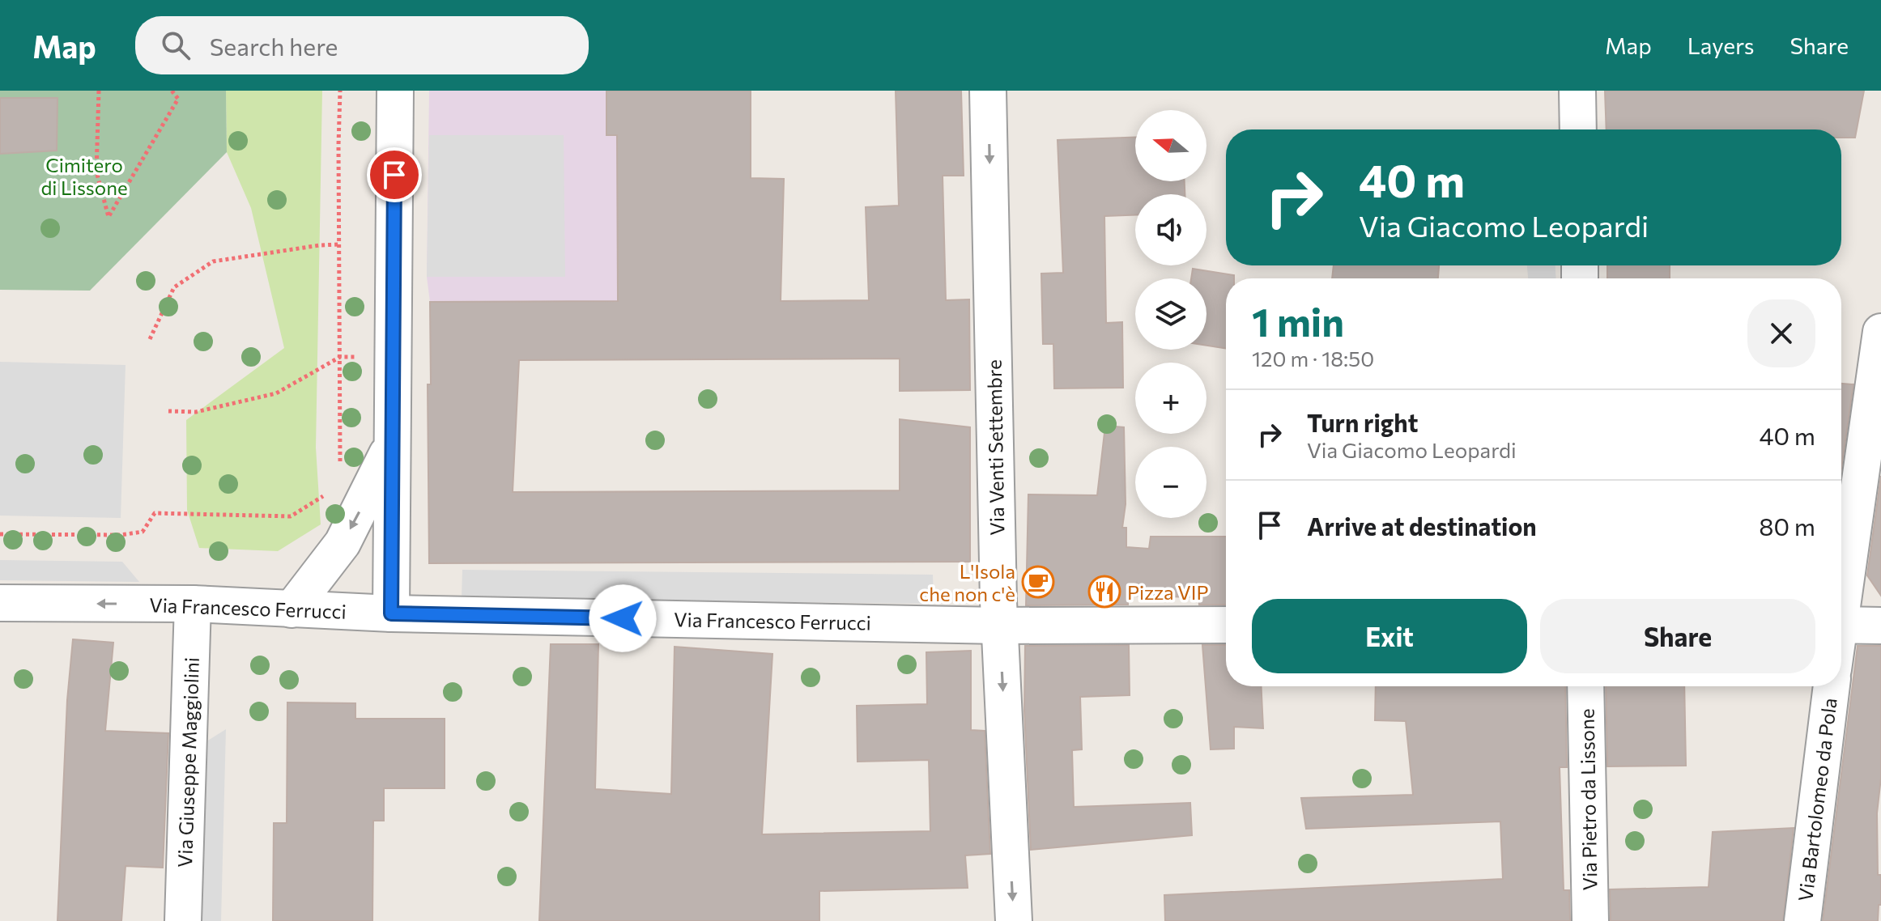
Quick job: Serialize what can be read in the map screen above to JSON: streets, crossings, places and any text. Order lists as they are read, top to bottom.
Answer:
{
  "streets": {
    "street": [
      "Via Venti Settembre",
      "Via Francesco Ferrucci",
      "Via Giuseppe Maggiolini",
      "Via Pietro da Lissone",
      "Via Bartolomeo da Pola"
    ]
  },
  "crossings": [
    ["Via Venti Settembre", "Via Francesco Ferrucci"],
    ["Via Francesco Ferrucci", "Via Giuseppe Maggiolini"]
  ],
  "one_way": ["Via Venti Settembre"],
  "parks": ["Cimitero di Lissone"],
  "places": {
    "cafe": ["L'Isola che non c'è"],
    "restaurant": ["Pizza VIP"]
  },
  "north": "left",
  "page": {
    "header": "Map",
    "search": "Search here",
    "nav": ["Map", "Layers", "Share"],
    "map_buttons": ["+", "−"],
    "turn": ["40 m", "Via Giacomo Leopardi"],
    "heading": ["1 min", "120 m · 18:50"],
    "list": [
      {
        "name": "Turn right",
        "note": "Via Giacomo Leopardi",
        "value": "40 m"
      },
      {
        "name": "Arrive at destination",
        "value": "80 m"
      }
    ],
    "buttons": ["Exit", "Share"]
  }
}
